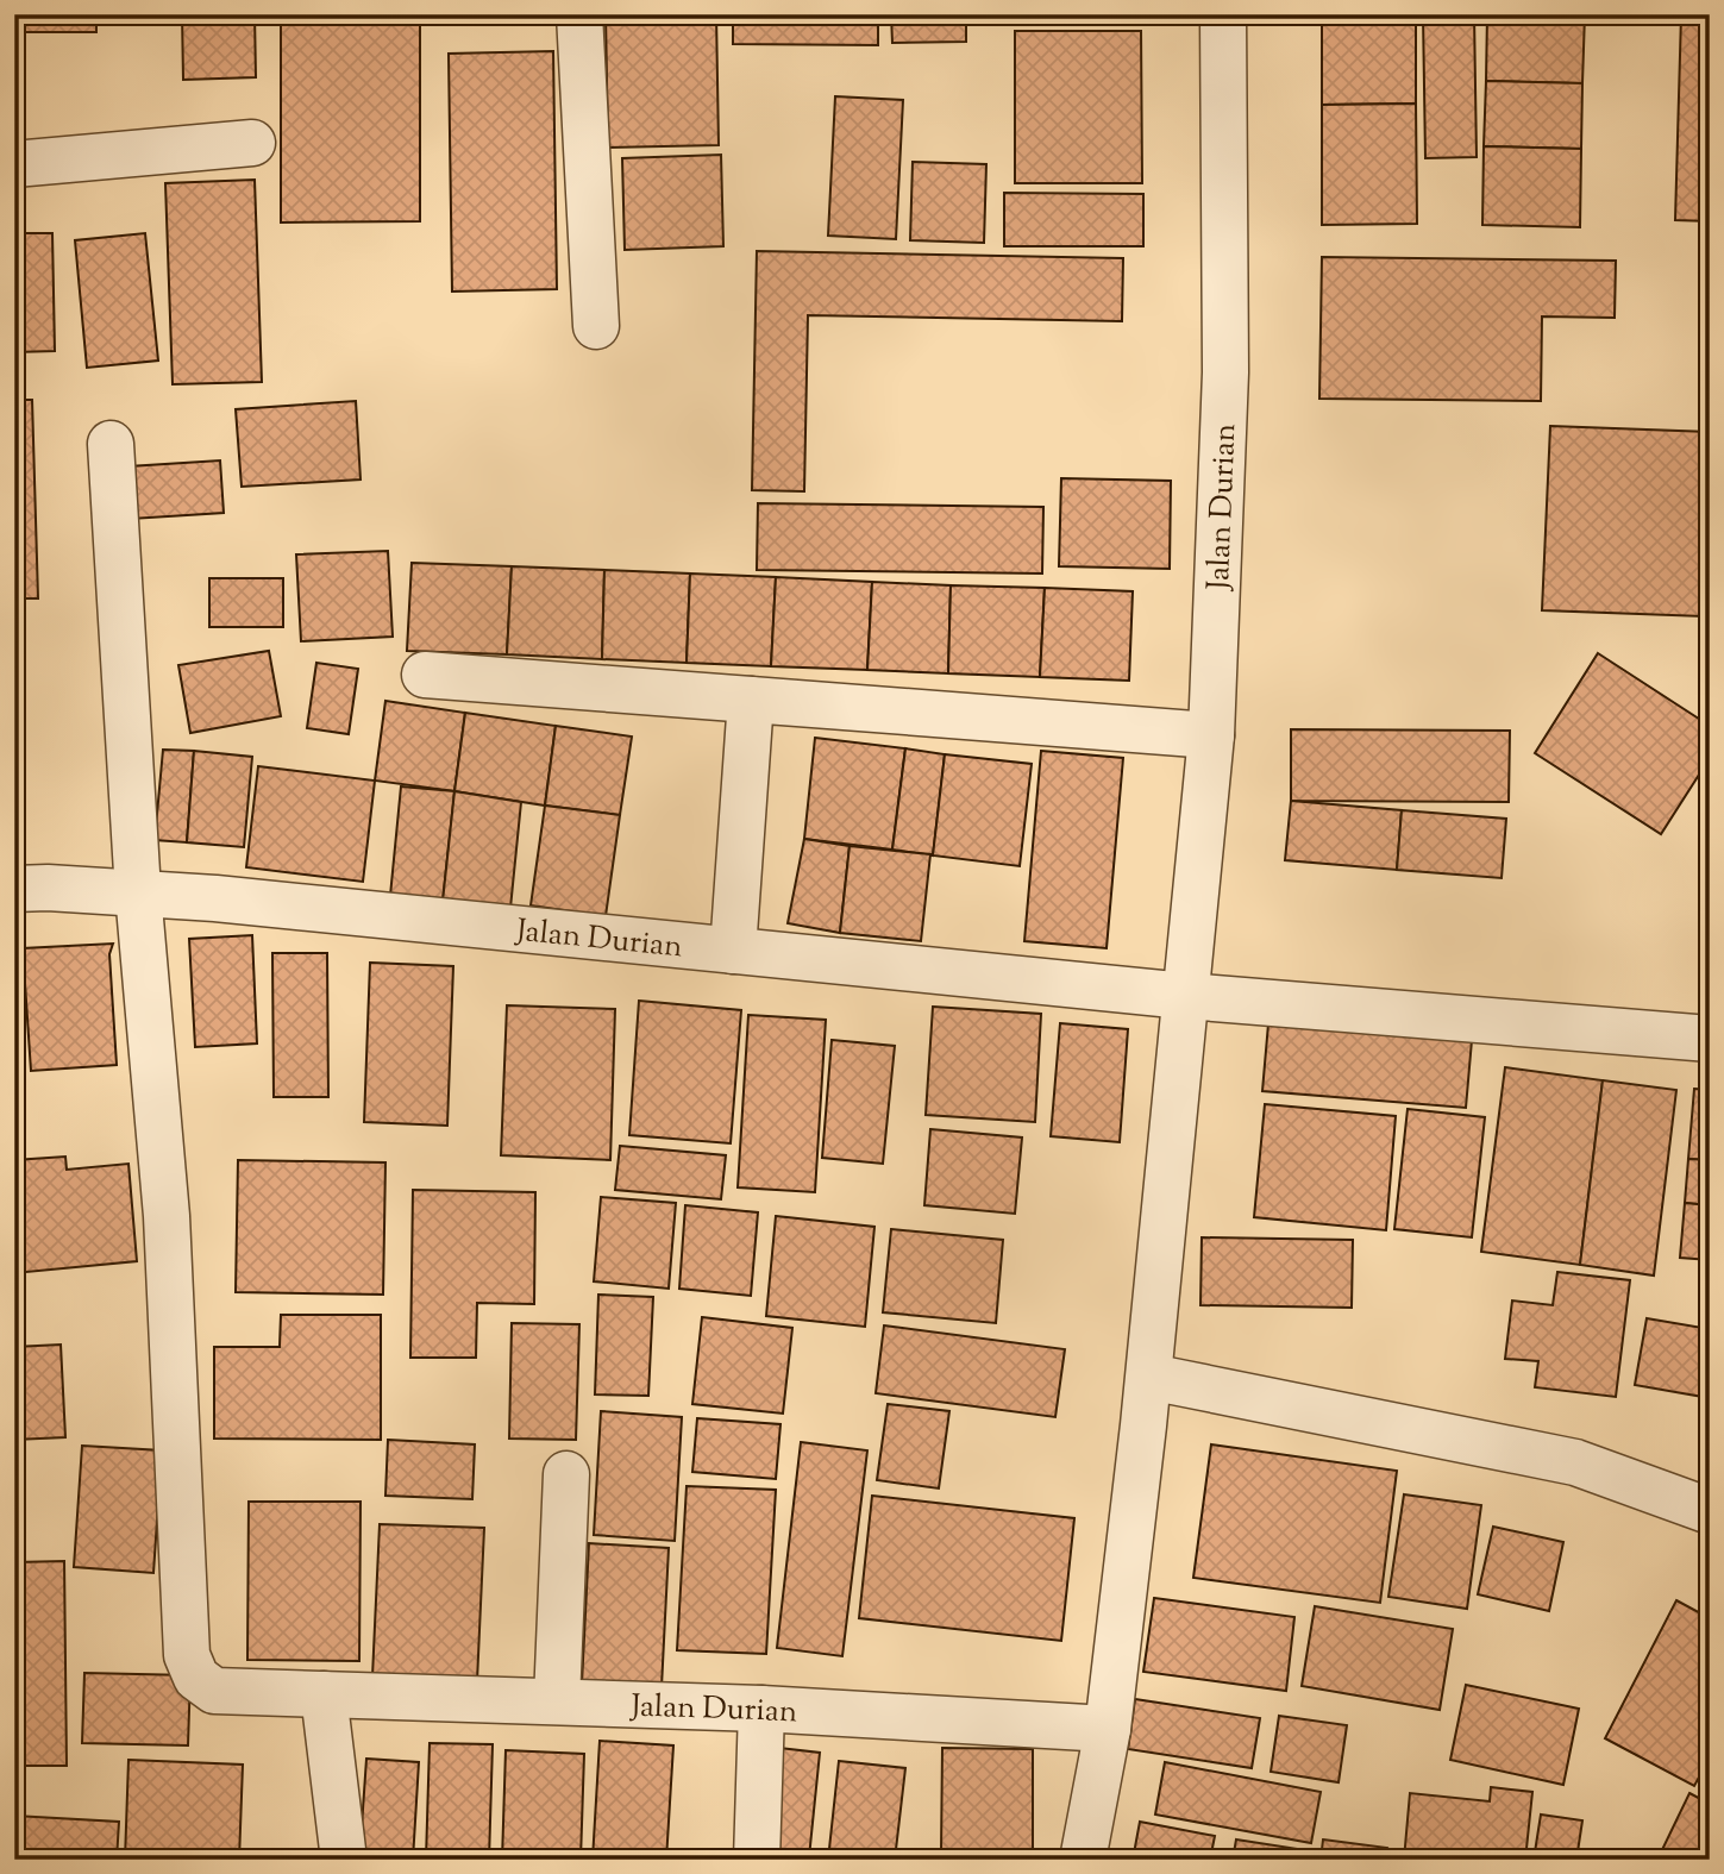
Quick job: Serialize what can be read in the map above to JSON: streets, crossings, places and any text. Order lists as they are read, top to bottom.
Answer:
{
  "streets": {
    "street": ["Jalan Durian"]
  }
}
